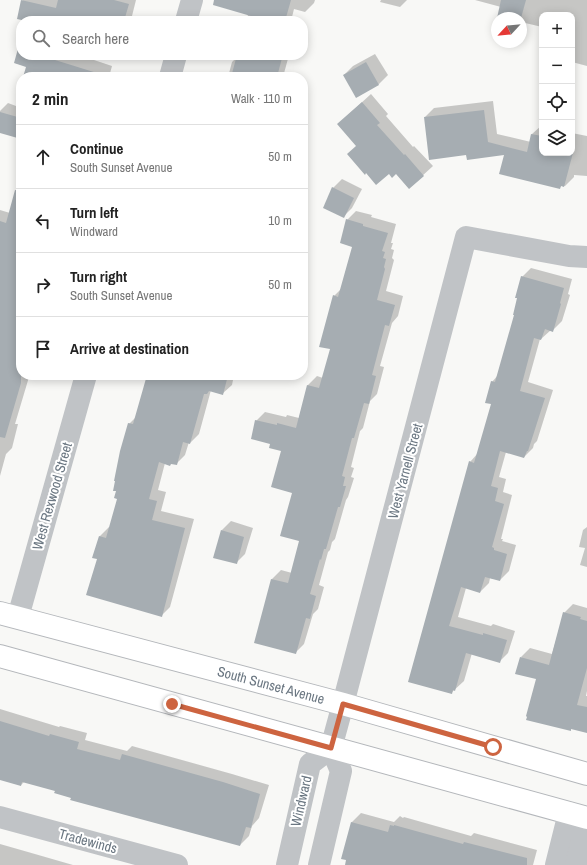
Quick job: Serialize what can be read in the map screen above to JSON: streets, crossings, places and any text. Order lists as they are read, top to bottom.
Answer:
{
  "streets": {
    "main road": ["South Sunset Avenue"],
    "street": [
      "West Yarnell Street",
      "West Rexwood Street",
      "Windward",
      "Tradewinds"
    ]
  },
  "crossings": [
    ["West Yarnell Street", "South Sunset Avenue"],
    ["West Rexwood Street", "South Sunset Avenue"]
  ],
  "north": "bottom left",
  "page": {
    "map_buttons": ["+", "−"],
    "search": "Search here",
    "heading": ["2 min", "Walk · 110 m"],
    "list": [
      ["Continue", "South Sunset Avenue", "50 m"],
      ["Turn left", "Windward", "10 m"],
      ["Turn right", "South Sunset Avenue", "50 m"],
      "Arrive at destination"
    ]
  }
}
